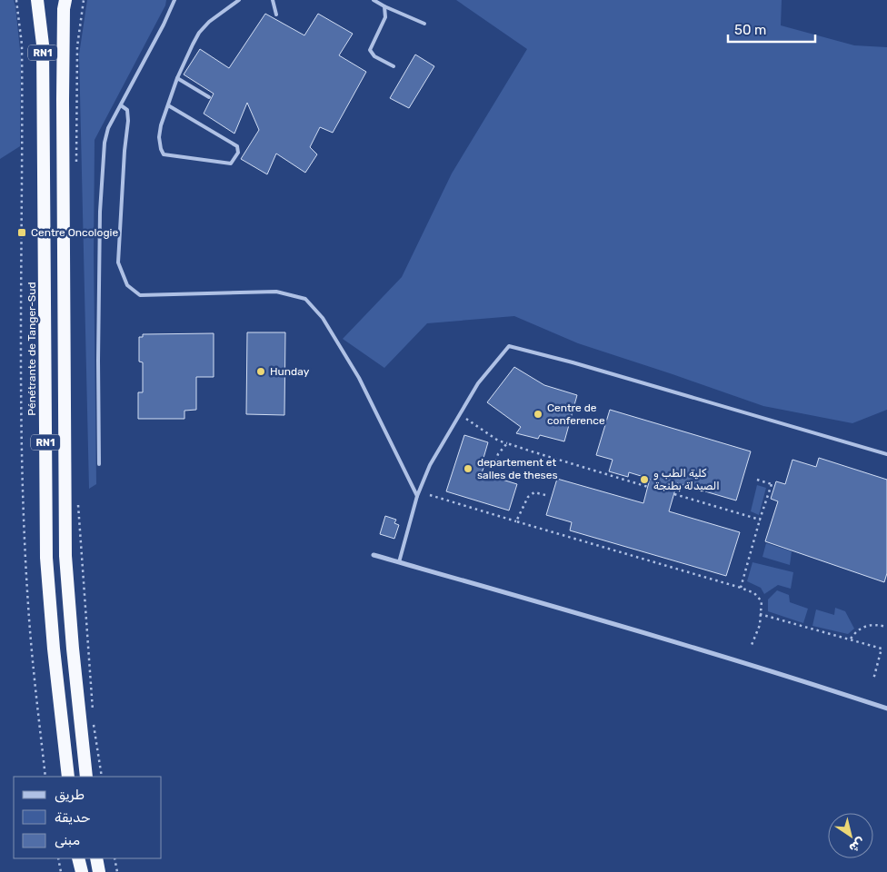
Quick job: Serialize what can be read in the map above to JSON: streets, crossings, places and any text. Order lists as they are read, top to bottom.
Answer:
{
  "streets": {
    "highway": ["RN1", "Pénétrante de Tanger-Sud"]
  },
  "places": {
    "transit": ["Centre Oncologie"],
    "other": [
      "Hunday",
      "Centre de conference",
      "departement et salles de theses",
      "كلية الطب و الصيدلة بطنجة"
    ]
  },
  "legend": ["طريق", "حديقة", "مبنى"],
  "scale_bar": "50 m",
  "north": "bottom right"
}
